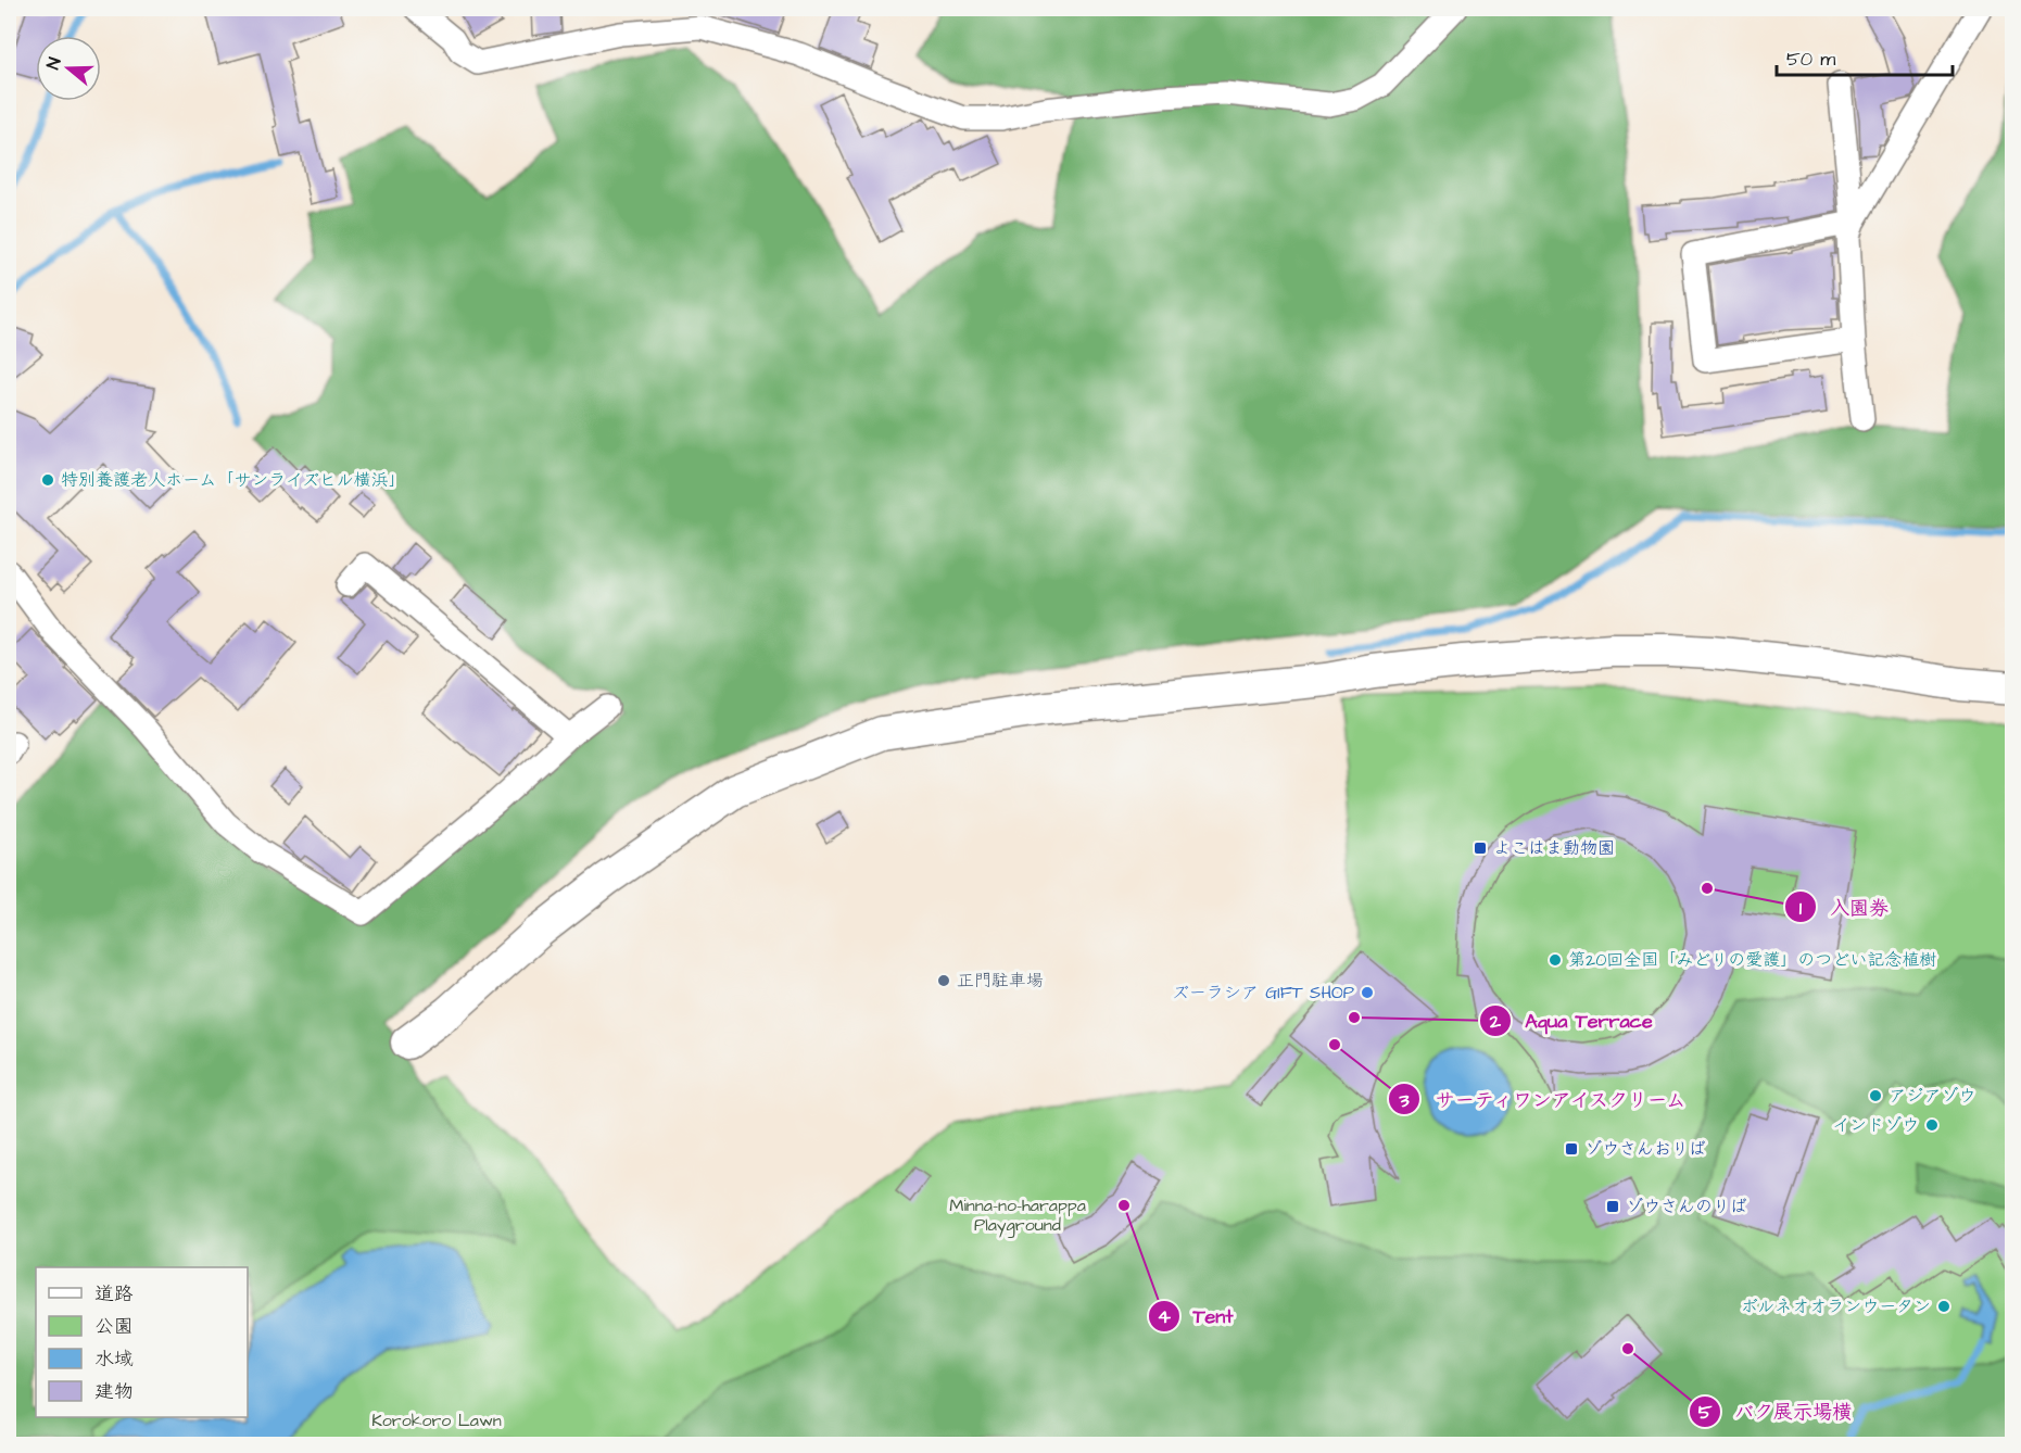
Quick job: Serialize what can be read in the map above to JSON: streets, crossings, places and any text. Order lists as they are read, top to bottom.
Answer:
{
  "parks": ["Minna-no-harappa Playground", "Korokoro Lawn"],
  "places": {
    "other": [
      "特別養護老人ホーム「サンライズヒル横浜」",
      "入園券",
      "第20回全国「みどりの愛護」のつどい記念植樹",
      "正門駐車場",
      "ズーラシア GIFT SHOP",
      "Aqua Terrace",
      "サーティワンアイスクリーム",
      "アジアゾウ",
      "インドゾウ",
      "Tent",
      "ボルネオオランウータン",
      "バク展示場横"
    ],
    "transit": ["よこはま動物園", "ゾウさんおりば", "ゾウさんのりば"]
  },
  "legend": [
    "道路",
    "公園",
    "水域",
    "建物"
  ],
  "scale_bar": "50 m",
  "north": "left"
}
